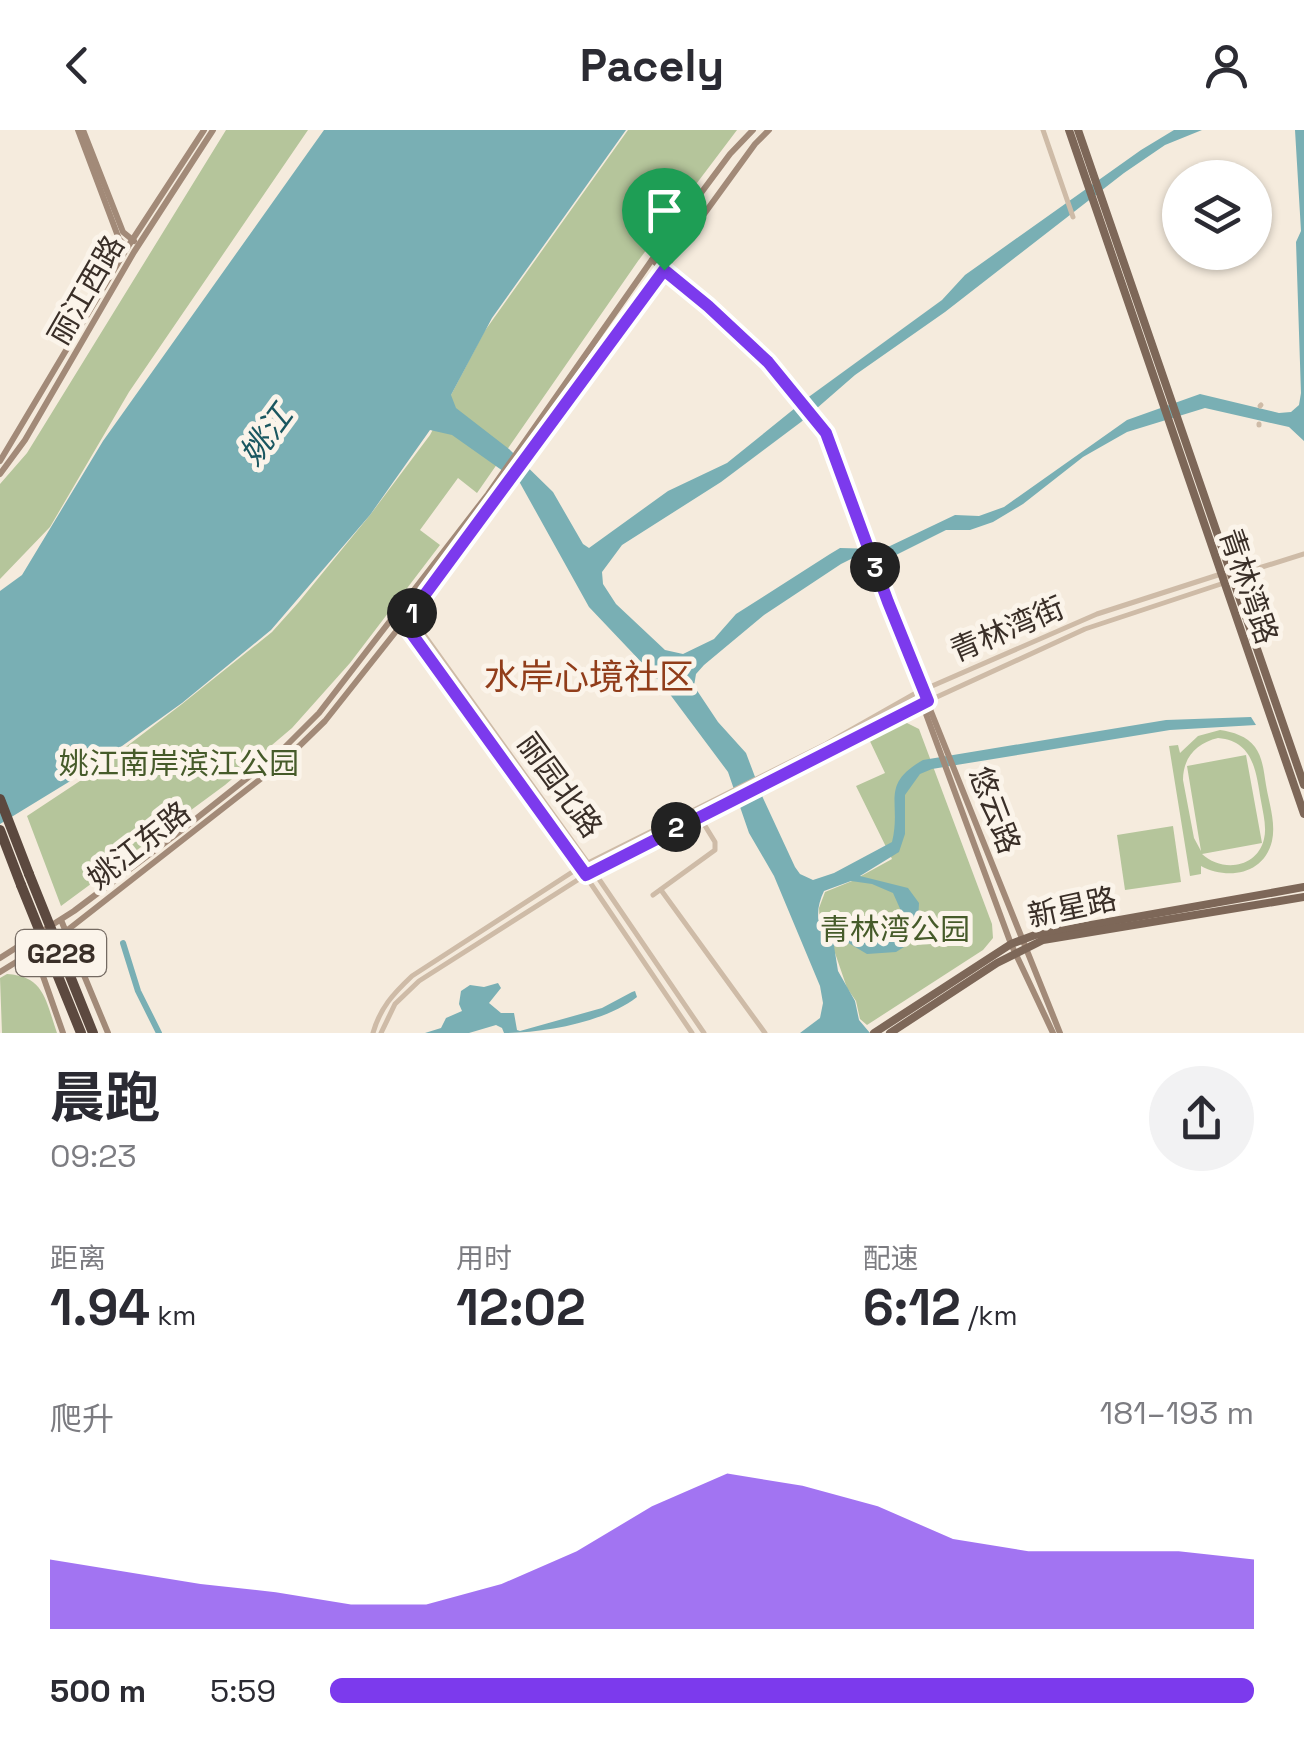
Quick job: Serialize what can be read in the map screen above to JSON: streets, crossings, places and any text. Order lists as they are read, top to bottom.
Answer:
{
  "streets": {
    "highway": ["G228"],
    "main road": [
      "丽江西路",
      "青林湾路",
      "悠云路",
      "姚江东路",
      "新星路"
    ],
    "street": ["青林湾街", "丽园北路"]
  },
  "crossings": [
    ["青林湾路", "青林湾街"],
    ["青林湾街", "悠云路"],
    ["丽园北路", "姚江东路"],
    ["悠云路", "姚江东路"],
    ["悠云路", "新星路"]
  ],
  "districts": ["水岸心境社区"],
  "water": ["姚江"],
  "parks": ["姚江南岸滨江公园", "青林湾公园"],
  "page": {
    "header": "Pacely",
    "pins": ["3", "1", "2"],
    "heading": ["晨跑", "09:23"],
    "stats": [
      ["距离", "1.94 km"],
      ["用时", "12:02"],
      ["配速", "6:12 /km"]
    ],
    "chart": ["爬升", "181–193 m"],
    "list": [
      {
        "name": "500 m",
        "note": "5:59"
      }
    ]
  }
}
